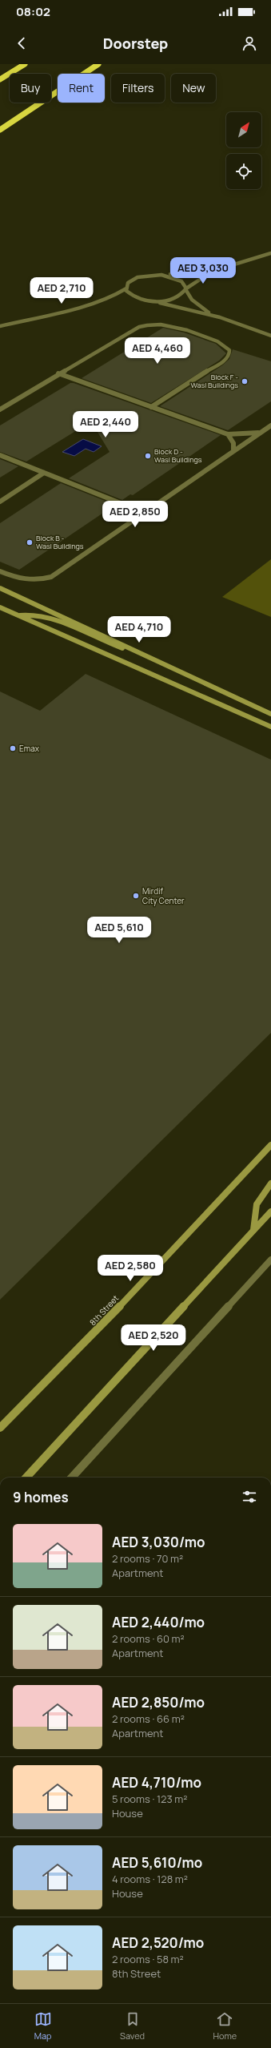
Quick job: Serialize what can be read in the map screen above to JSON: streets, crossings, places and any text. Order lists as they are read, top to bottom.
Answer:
{
  "streets": {
    "street": ["8th Street"]
  },
  "places": [
    "Block F - Wasl Buildings",
    "Block D - Wasl Buildings",
    "Block B - Wasl Buildings",
    "Emax",
    "Mirdif City Center"
  ],
  "north": "top right",
  "page": {
    "status": "08:02",
    "header": "Doorstep",
    "chip": [
      "Buy",
      "Rent",
      "Filters",
      "New"
    ],
    "price": [
      "AED 3,030",
      "AED 2,710",
      "AED 4,460",
      "AED 2,440",
      "AED 2,850",
      "AED 4,710",
      "AED 5,610",
      "AED 2,580",
      "AED 2,520"
    ],
    "heading": "9 homes",
    "list": [
      {
        "name": "AED 3,030/mo",
        "note": "2 rooms · 70 m² · Apartment"
      },
      {
        "name": "AED 2,440/mo",
        "note": "2 rooms · 60 m² · Apartment"
      },
      {
        "name": "AED 2,850/mo",
        "note": "2 rooms · 66 m² · Apartment"
      },
      {
        "name": "AED 4,710/mo",
        "note": "5 rooms · 123 m² · House"
      },
      {
        "name": "AED 5,610/mo",
        "note": "4 rooms · 128 m² · House"
      },
      {
        "name": "AED 2,520/mo",
        "note": "2 rooms · 58 m² · 8th Street"
      }
    ],
    "tabs": ["Map", "Saved", "Home"]
  }
}
